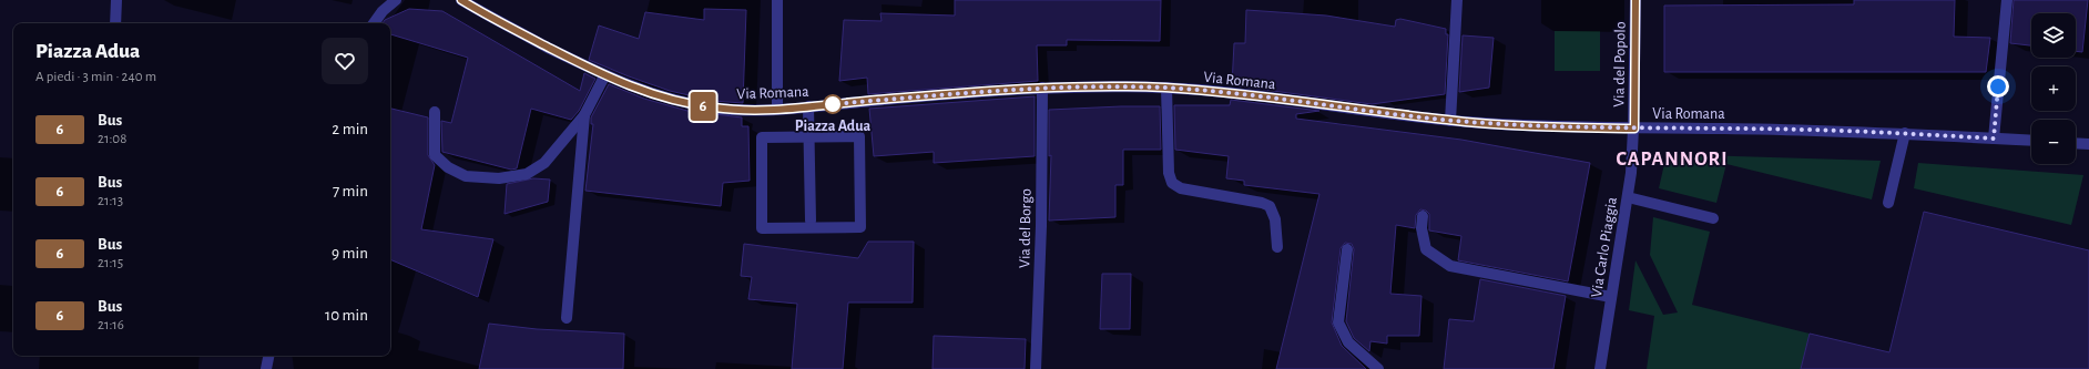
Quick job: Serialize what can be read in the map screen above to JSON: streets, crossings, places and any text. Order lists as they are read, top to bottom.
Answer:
{
  "streets": {
    "street": [
      "Via del Popolo",
      "Via Romana",
      "Via del Borgo",
      "Via Carlo Piaggia"
    ]
  },
  "crossings": [
    ["Via del Popolo", "Via Romana"],
    ["Via del Popolo", "Via Carlo Piaggia"],
    ["Via Romana", "Via del Borgo"],
    ["Via Romana", "Via Carlo Piaggia"]
  ],
  "districts": ["CAPANNORI"],
  "places": ["Piazza Adua"],
  "lines": ["bus line 6"],
  "page": {
    "on_map": "6",
    "map_buttons": ["+", "−"],
    "heading": ["Piazza Adua", "A piedi · 3 min · 240 m"],
    "list": [
      {
        "mark": "6",
        "name": "Bus",
        "note": "21:08",
        "value": "2 min"
      },
      {
        "mark": "6",
        "name": "Bus",
        "note": "21:13",
        "value": "7 min"
      },
      {
        "mark": "6",
        "name": "Bus",
        "note": "21:15",
        "value": "9 min"
      },
      {
        "mark": "6",
        "name": "Bus",
        "note": "21:16",
        "value": "10 min"
      }
    ]
  }
}
